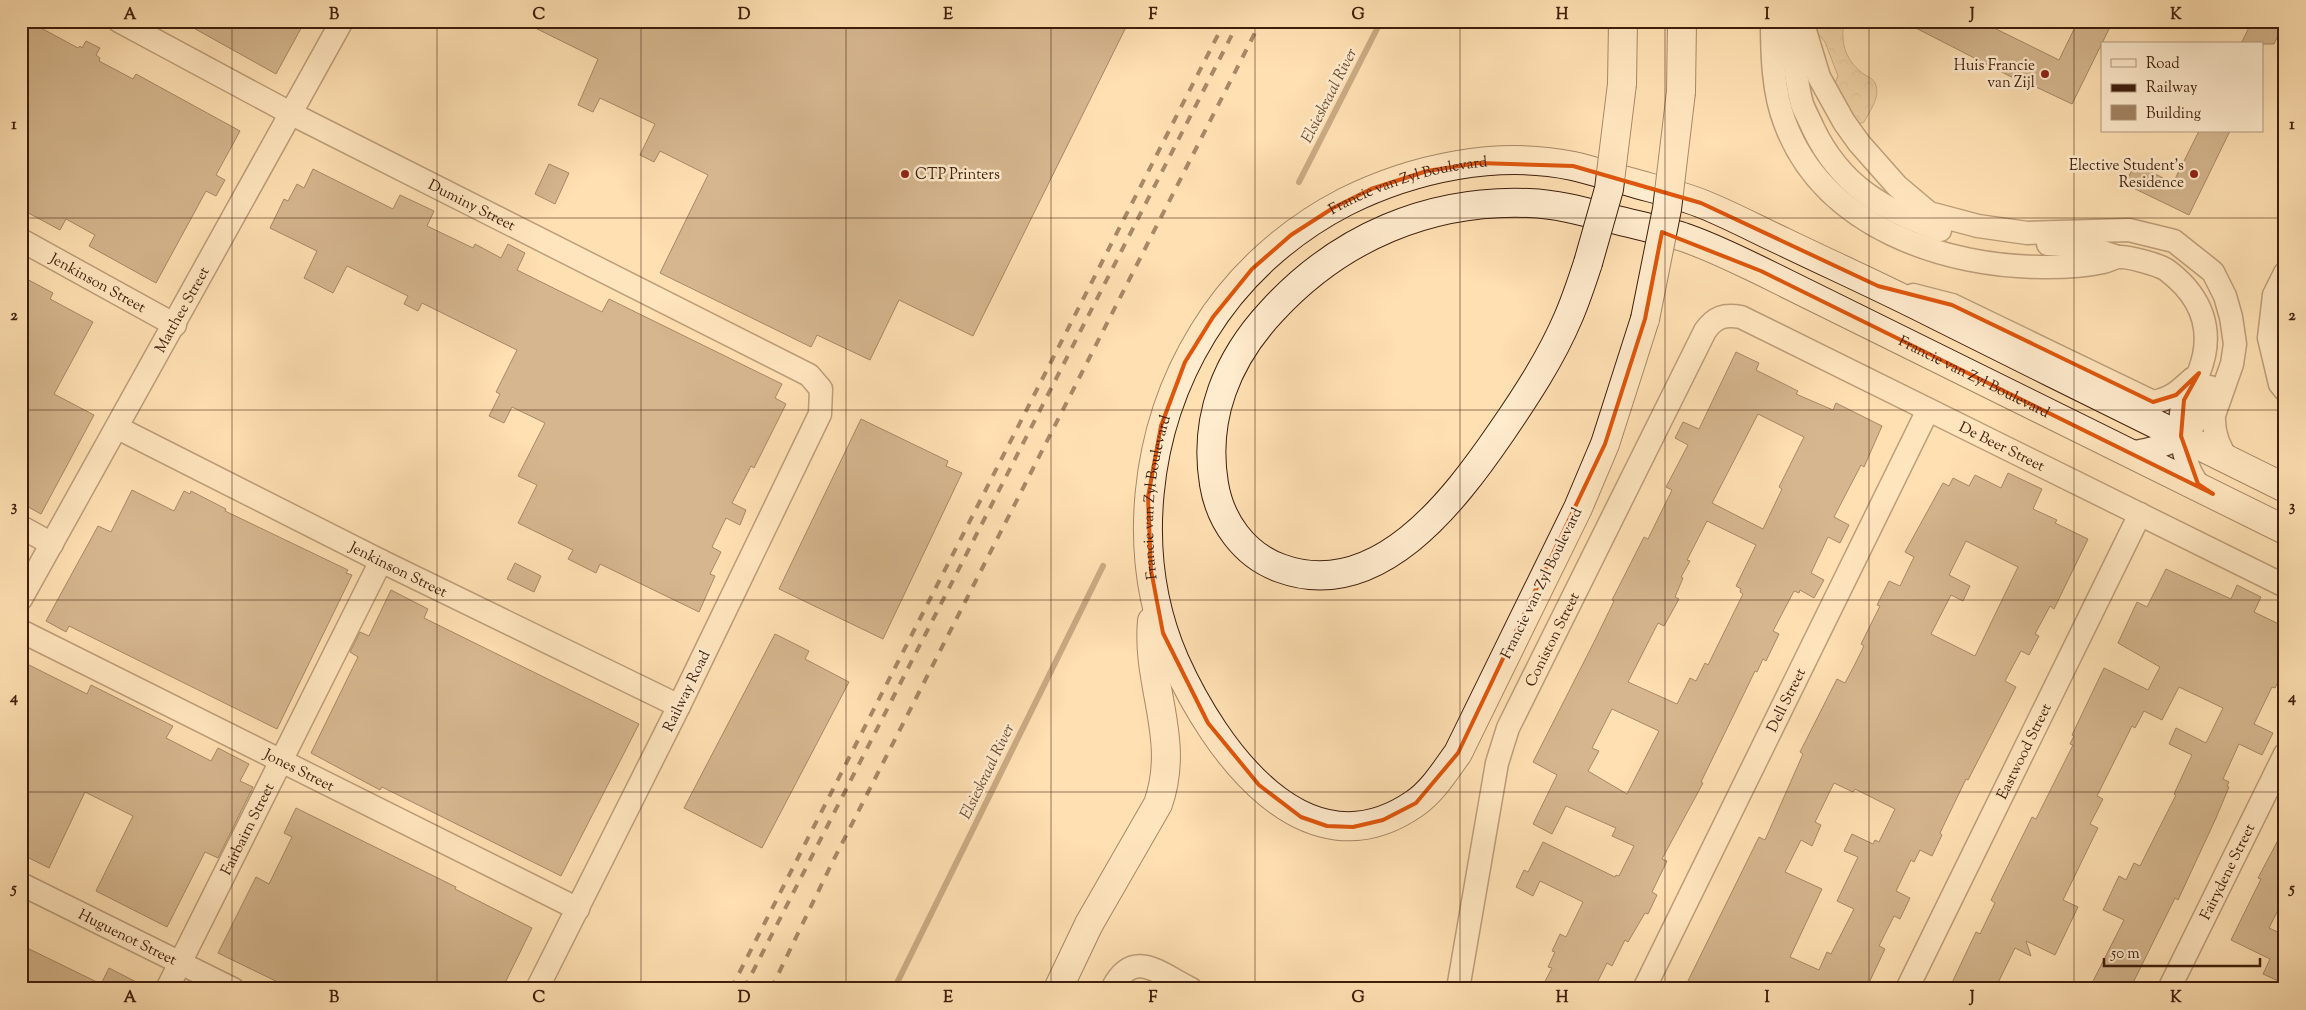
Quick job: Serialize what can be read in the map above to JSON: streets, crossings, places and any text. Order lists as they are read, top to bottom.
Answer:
{
  "streets": {
    "main road": ["Francie van Zyl Boulevard"],
    "street": [
      "Duminy Street",
      "Jenkinson Street",
      "Matthee Street",
      "De Beer Street",
      "Coniston Street",
      "Railway Road",
      "Dell Street",
      "Eastwood Street",
      "Jones Street",
      "Fairbairn Street",
      "Fairydene Street",
      "Huguenot Street"
    ]
  },
  "crossings": [
    ["Duminy Street", "Matthee Street"],
    ["Duminy Street", "Railway Road"],
    ["Jenkinson Street", "Matthee Street"],
    ["Jenkinson Street", "Railway Road"],
    ["Jenkinson Street", "Fairbairn Street"],
    ["De Beer Street", "Coniston Street"],
    ["De Beer Street", "Dell Street"],
    ["De Beer Street", "Eastwood Street"],
    ["Railway Road", "Jones Street"],
    ["Jones Street", "Fairbairn Street"],
    ["Fairbairn Street", "Huguenot Street"]
  ],
  "water": ["Elsieskraal River"],
  "places": ["Huis Francie van Zijl", "CTP Printers", "Elective Student's Residence"],
  "legend": ["Road", "Railway", "Building"],
  "scale_bar": "50 m",
  "grid": {
    "columns": [
      "A",
      "B",
      "C",
      "D",
      "E",
      "F",
      "G",
      "H",
      "I",
      "J",
      "K"
    ],
    "rows": [
      "1",
      "2",
      "3",
      "4",
      "5"
    ]
  }
}
